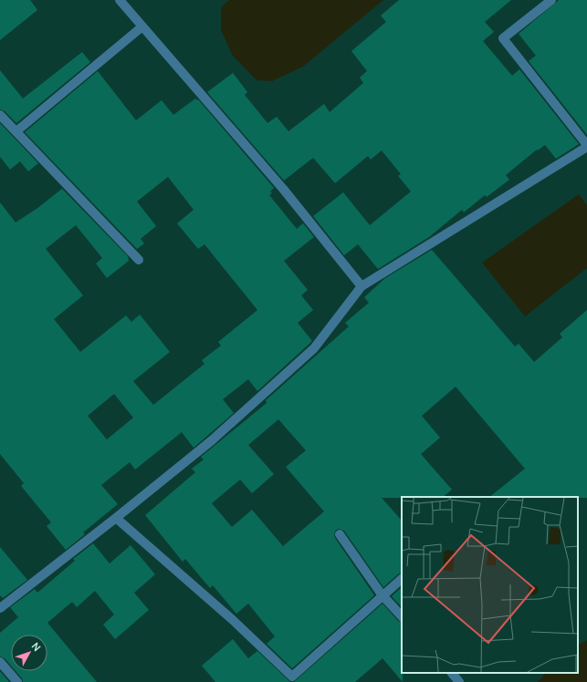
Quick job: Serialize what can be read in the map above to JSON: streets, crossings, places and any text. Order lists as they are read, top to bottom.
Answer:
{
  "north": "top right"
}
